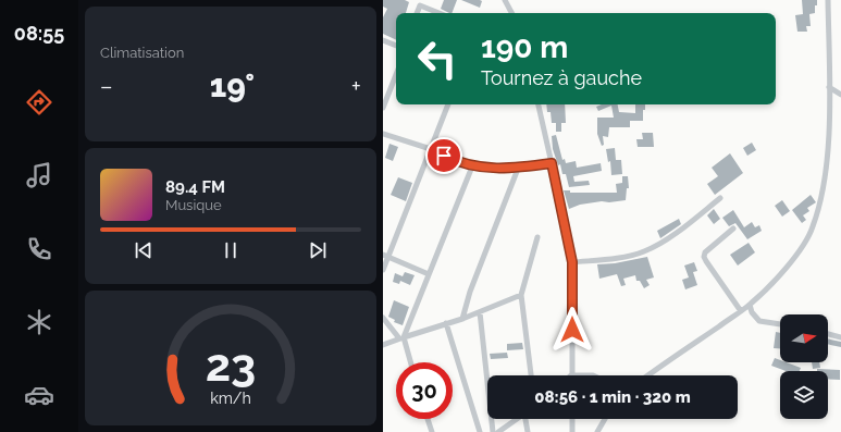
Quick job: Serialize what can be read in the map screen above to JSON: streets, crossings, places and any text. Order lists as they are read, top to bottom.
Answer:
{
  "north": "right",
  "page": {
    "tabs": "08:55",
    "tile": "Climatisation",
    "turn": ["190 m", "Tournez à gauche"],
    "heat": ["−", "19°", "+"],
    "song": ["89.4 FM", "Musique"],
    "limit": "30",
    "trip": "08:56 · 1 min · 320 m",
    "gauge": ["23", "km/h"]
  }
}
